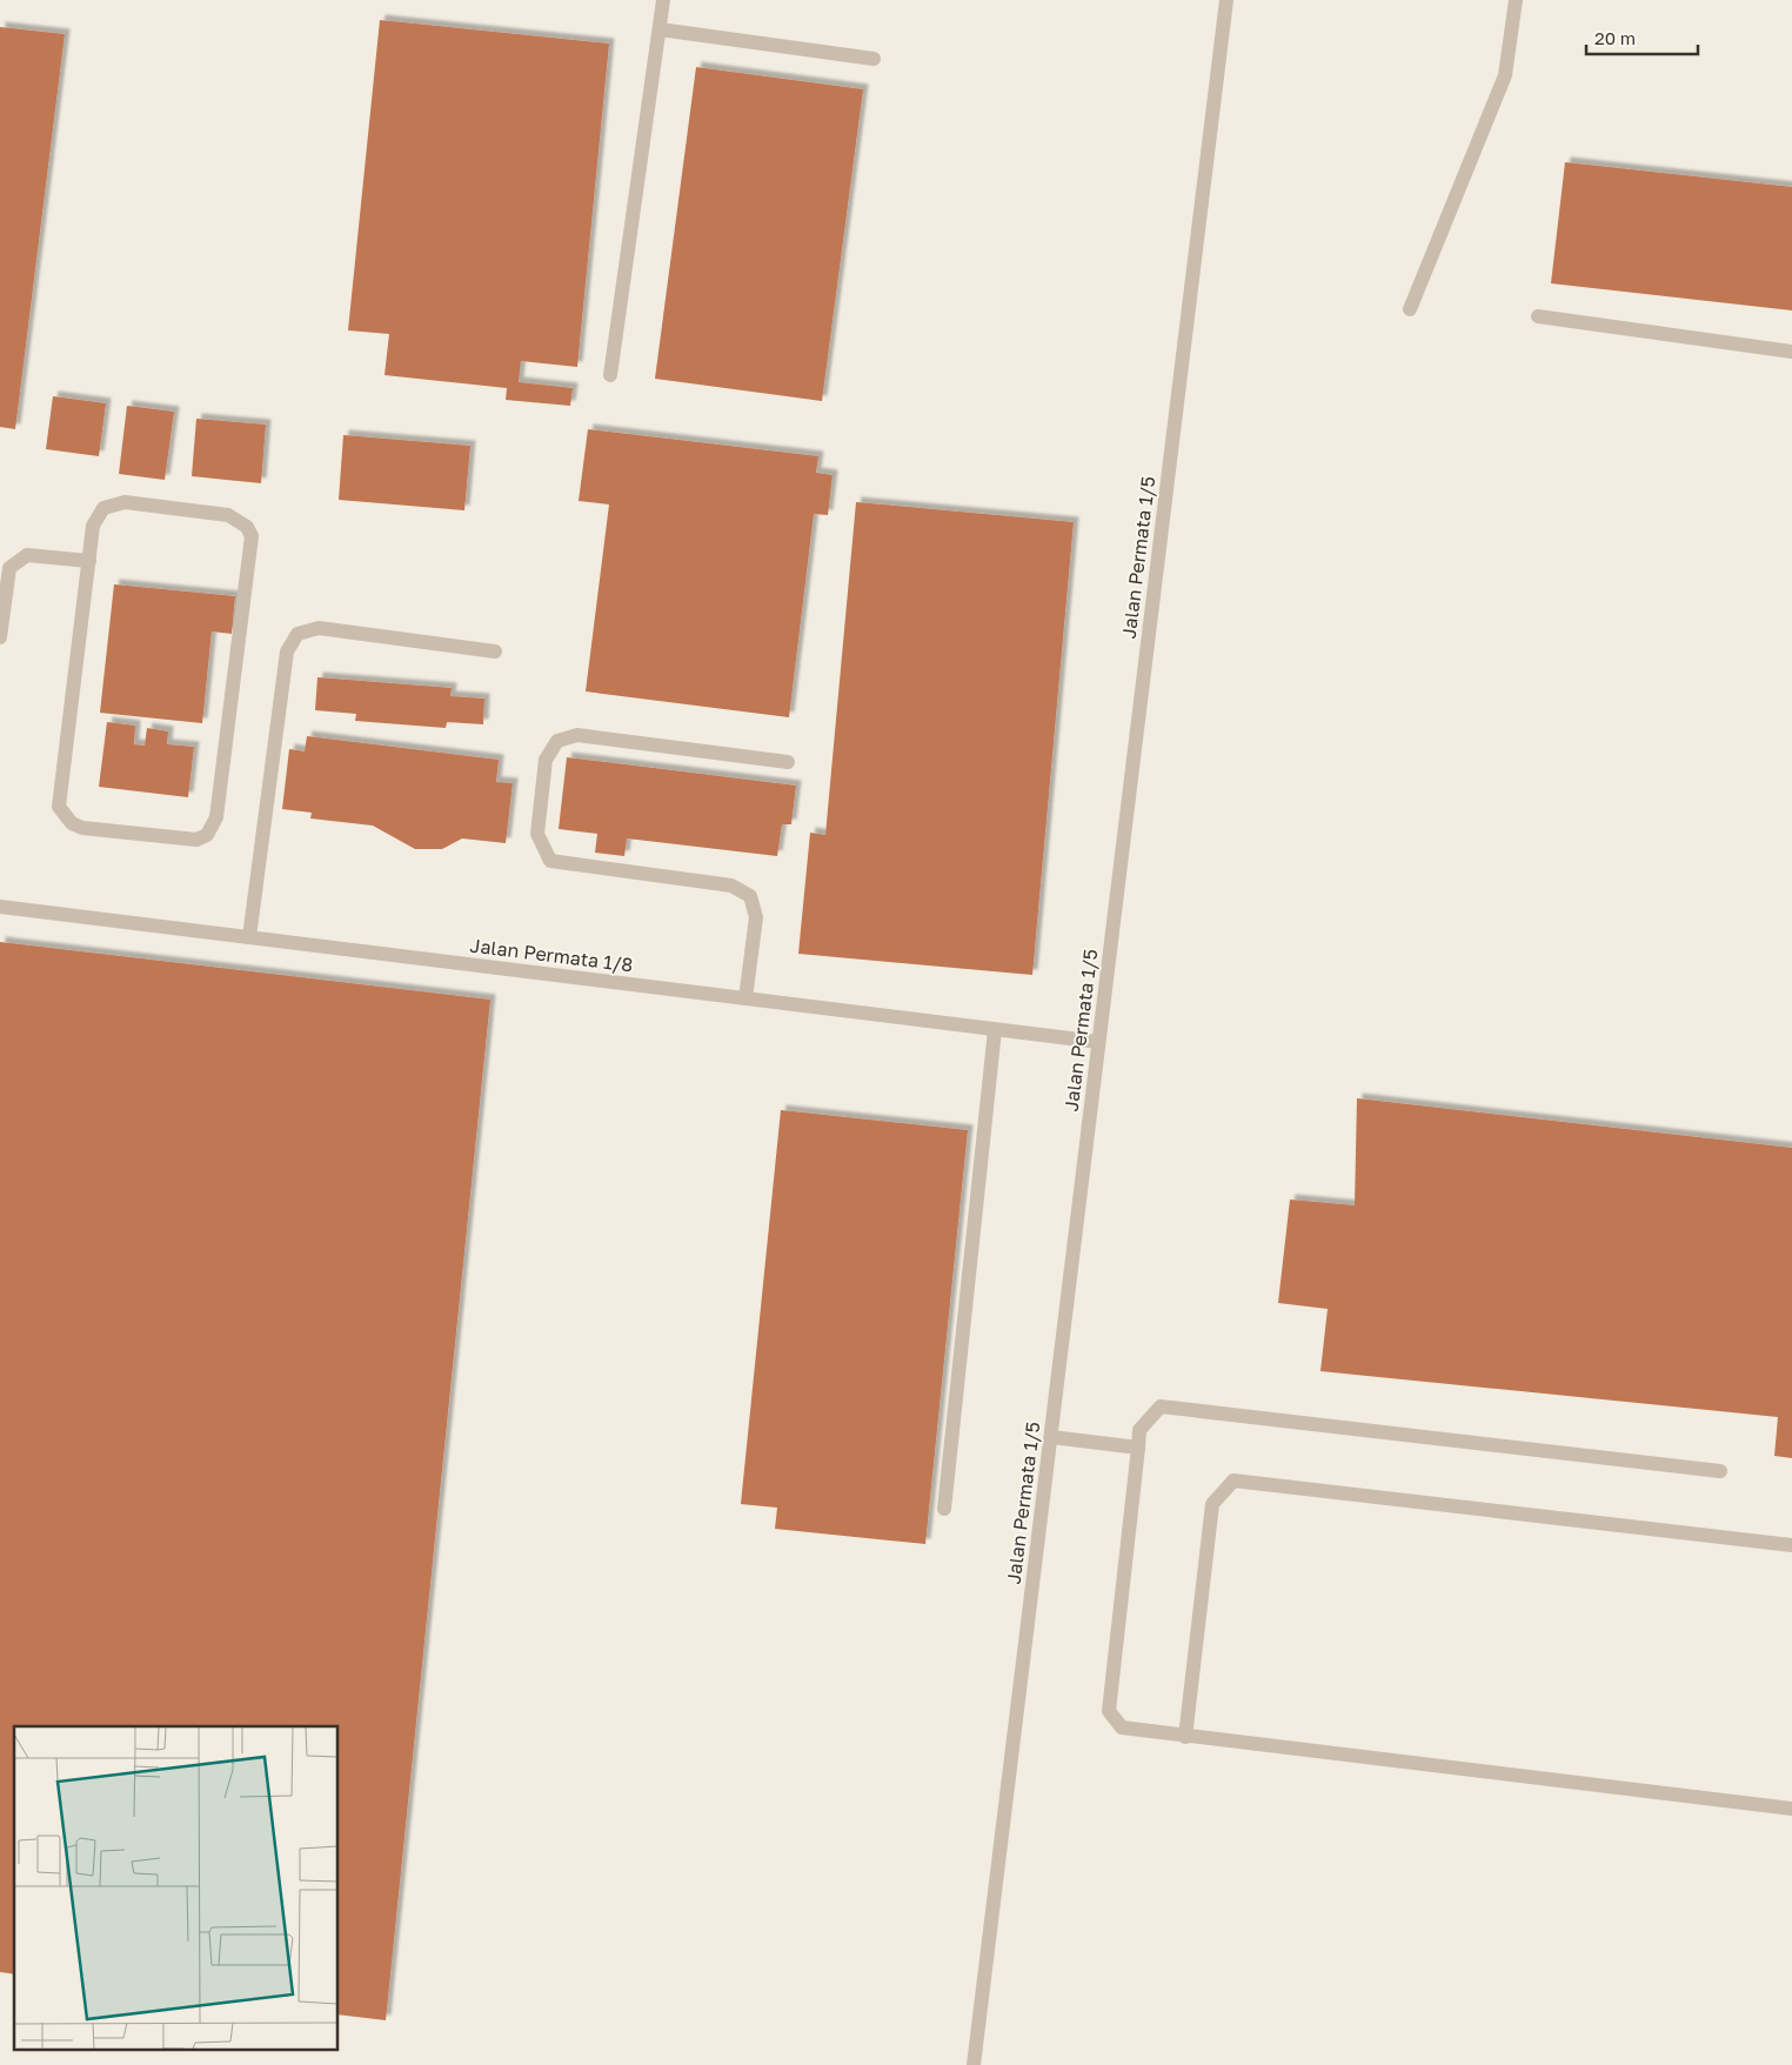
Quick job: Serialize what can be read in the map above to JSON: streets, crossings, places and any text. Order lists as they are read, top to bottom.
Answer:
{
  "streets": {
    "street": ["Jalan Permata 1/5", "Jalan Permata 1/8"]
  },
  "crossings": [
    ["Jalan Permata 1/5", "Jalan Permata 1/8"]
  ],
  "scale_bar": "20 m"
}
